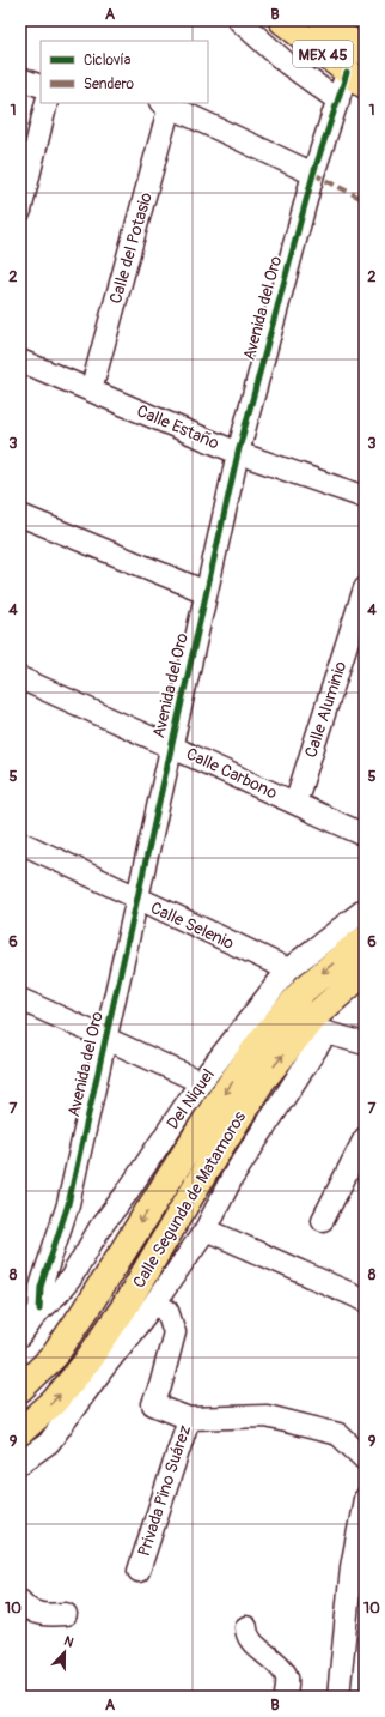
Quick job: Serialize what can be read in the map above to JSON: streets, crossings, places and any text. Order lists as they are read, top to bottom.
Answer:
{
  "streets": {
    "main road": ["MEX 45", "Calle Segunda de Matamoros"],
    "street": [
      "Calle del Potasio",
      "Avenida del Oro",
      "Calle Estaño",
      "Calle Aluminio",
      "Calle Carbono",
      "Calle Selenio",
      "Del Niquel",
      "Privada Pino Suárez"
    ]
  },
  "crossings": [
    ["MEX 45", "Avenida del Oro"],
    ["Calle del Potasio", "Calle Estaño"],
    ["Avenida del Oro", "Calle Estaño"],
    ["Avenida del Oro", "Calle Carbono"],
    ["Avenida del Oro", "Calle Selenio"],
    ["Avenida del Oro", "Del Niquel"],
    ["Calle Aluminio", "Calle Carbono"],
    ["Calle Selenio", "Del Niquel"]
  ],
  "legend": ["Ciclovía", "Sendero"],
  "north": "top",
  "grid": {
    "columns": ["A", "B"],
    "rows": [
      "1",
      "2",
      "3",
      "4",
      "5",
      "6",
      "7",
      "8",
      "9",
      "10"
    ]
  }
}
